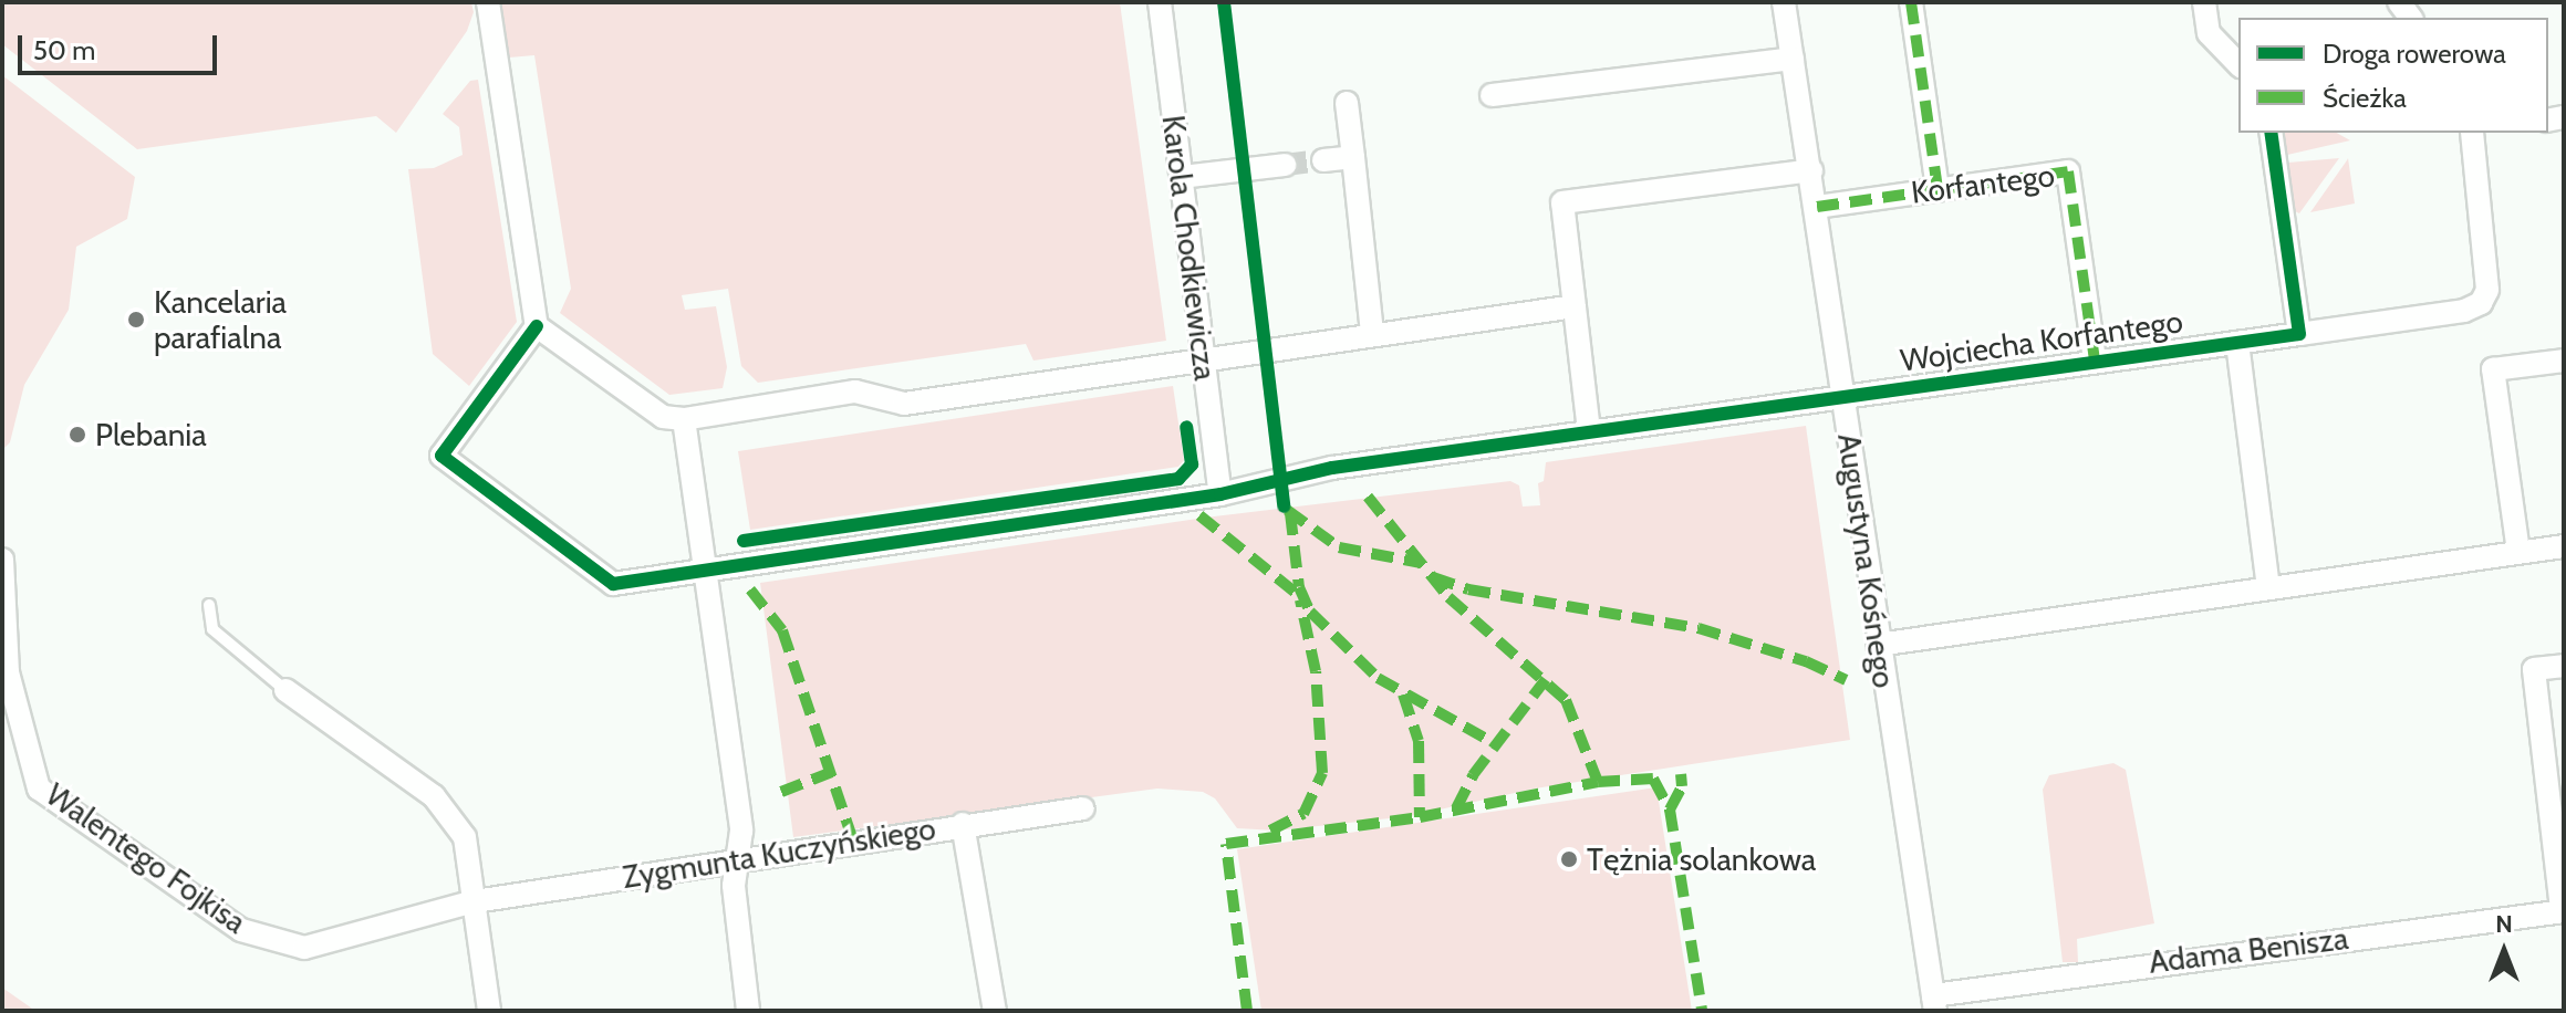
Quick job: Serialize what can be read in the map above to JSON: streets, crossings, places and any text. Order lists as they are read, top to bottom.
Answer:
{
  "streets": {
    "street": [
      "Korfantego",
      "Karola Chodkiewicza",
      "Wojciecha Korfantego",
      "Augustyna Kośnego",
      "Zygmunta Kuczyńskiego",
      "Walentego Fojkisa",
      "Adama Benisza"
    ]
  },
  "crossings": [
    ["Korfantego", "Wojciecha Korfantego"],
    ["Korfantego", "Augustyna Kośnego"],
    ["Karola Chodkiewicza", "Wojciecha Korfantego"],
    ["Wojciecha Korfantego", "Augustyna Kośnego"],
    ["Augustyna Kośnego", "Adama Benisza"],
    ["Zygmunta Kuczyńskiego", "Walentego Fojkisa"]
  ],
  "places": ["Kancelaria parafialna", "Plebania", "Tężnia solankowa"],
  "legend": ["Droga rowerowa", "Ścieżka"],
  "scale_bar": "50 m",
  "north": "top"
}
